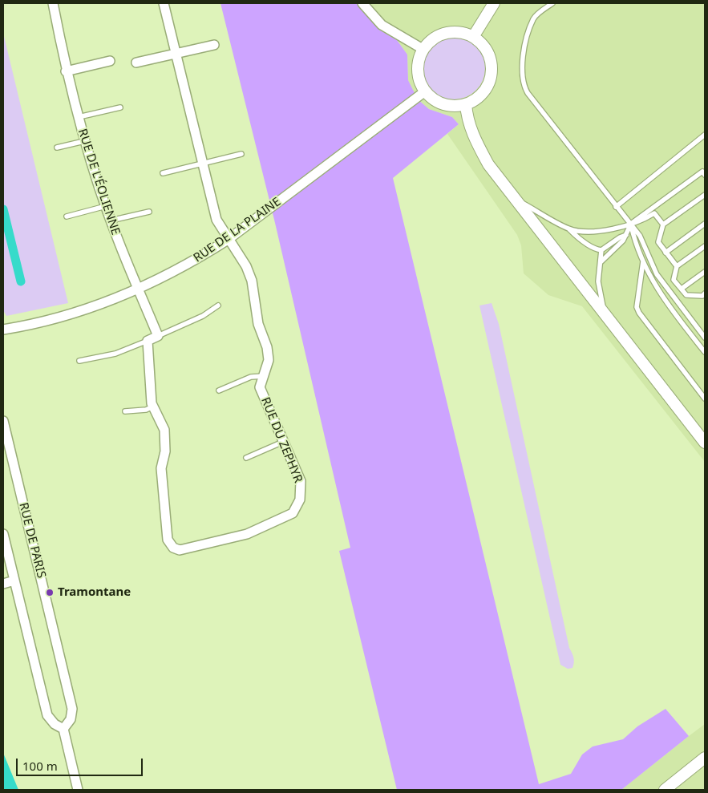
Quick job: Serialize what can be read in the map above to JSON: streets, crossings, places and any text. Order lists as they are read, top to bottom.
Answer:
{
  "streets": {
    "street": [
      "RUE DE L'ÉOLIENNE",
      "RUE DE LA PLAINE",
      "RUE DU ZEPHYR",
      "RUE DE PARIS"
    ]
  },
  "crossings": [
    ["RUE DE L'ÉOLIENNE", "RUE DE LA PLAINE"],
    ["RUE DE LA PLAINE", "RUE DU ZEPHYR"]
  ],
  "places": ["Tramontane"],
  "scale_bar": "100 m"
}
